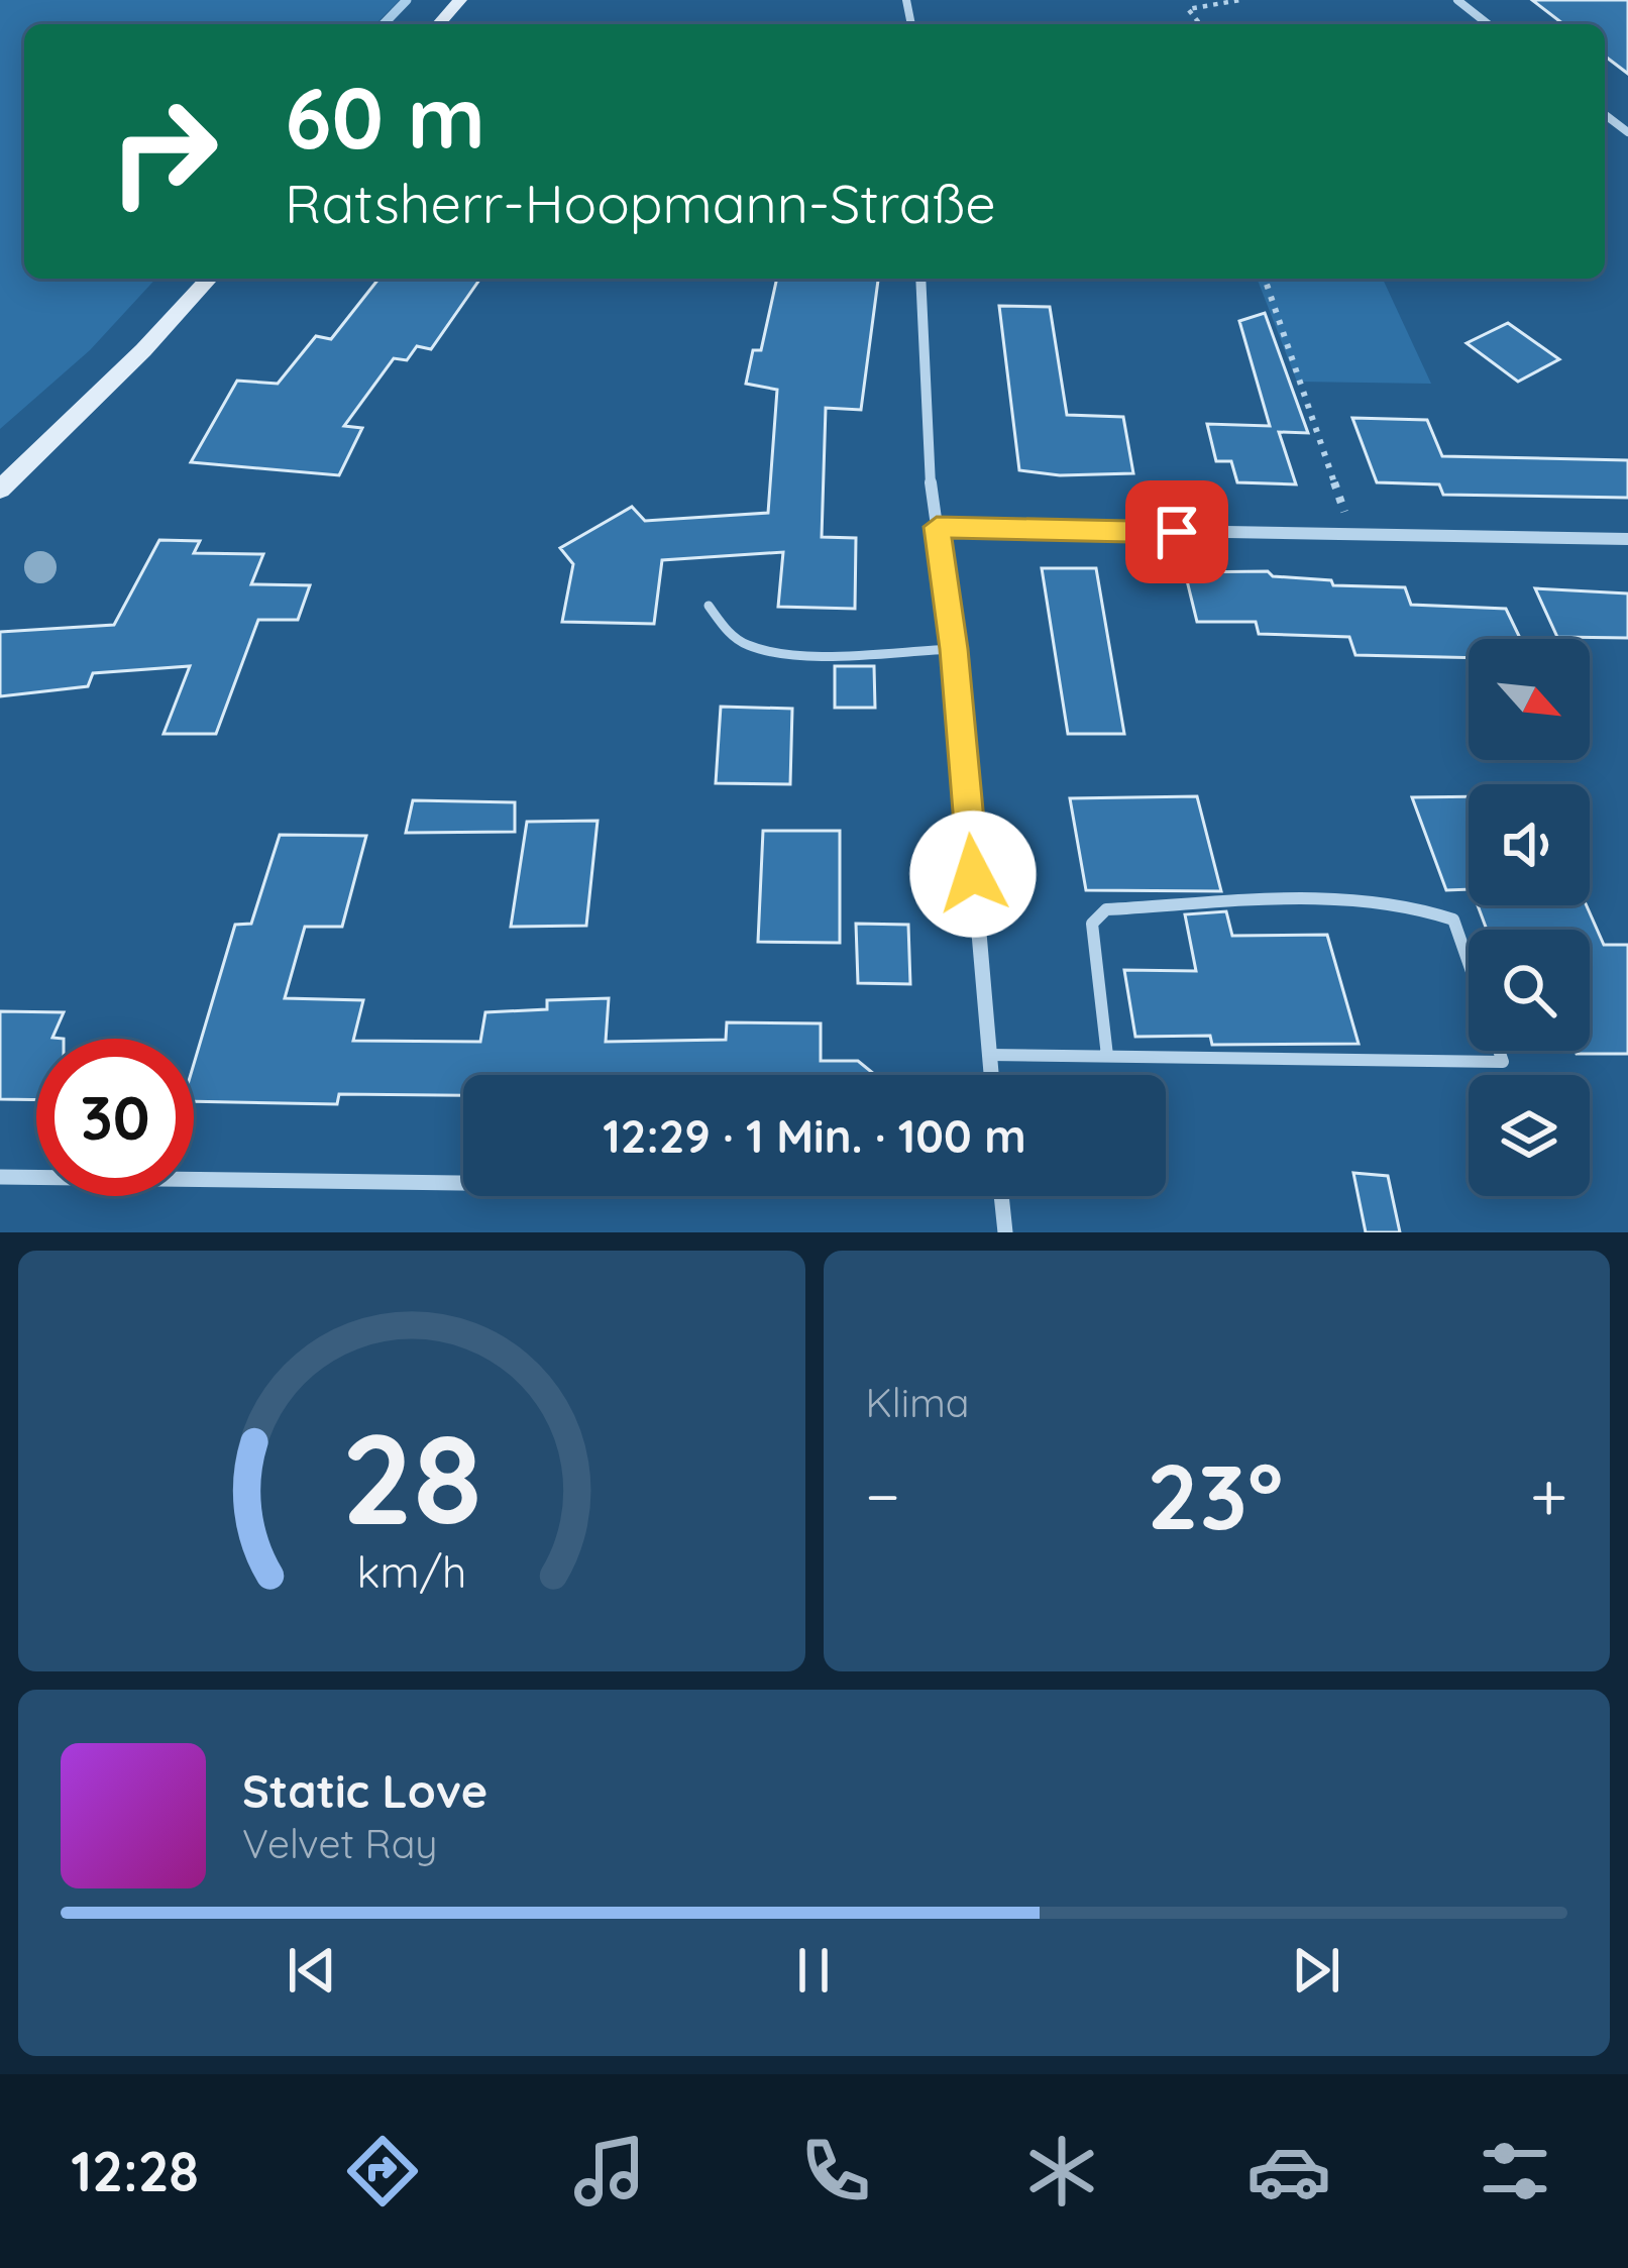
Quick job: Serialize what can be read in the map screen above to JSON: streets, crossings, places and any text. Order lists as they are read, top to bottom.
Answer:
{
  "north": "bottom right",
  "page": {
    "turn": ["60 m", "Ratsherr-Hoopmann-Straße"],
    "limit": "30",
    "trip": "12:29 · 1 Min. · 100 m",
    "tile": "Klima",
    "heat": ["−", "23°", "+"],
    "song": ["Static Love", "Velvet Ray"],
    "tabs": "12:28",
    "gauge": ["28", "km/h"]
  }
}
